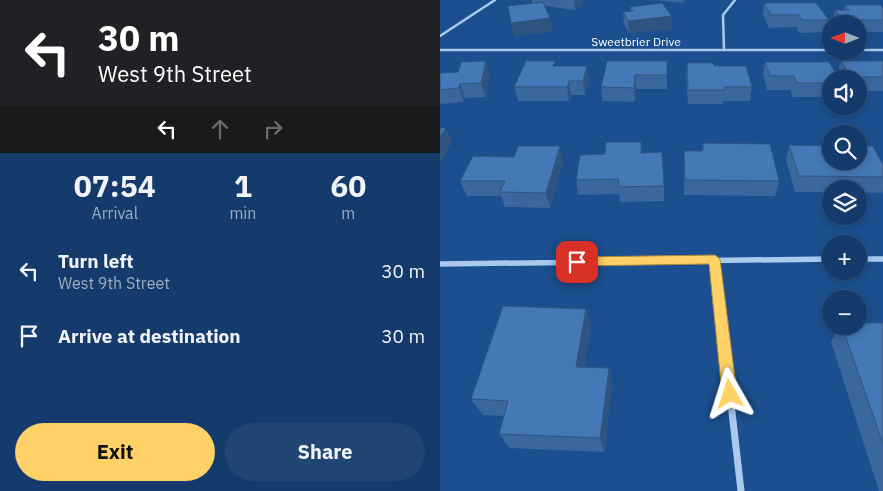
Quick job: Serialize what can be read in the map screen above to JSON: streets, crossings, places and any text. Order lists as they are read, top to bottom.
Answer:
{
  "streets": {
    "street": ["Sweetbrier Drive"]
  },
  "north": "left",
  "page": {
    "turn": ["30 m", "West 9th Street"],
    "map_buttons": ["+", "−"],
    "eta": [
      "07:54",
      "Arrival",
      "1",
      "min",
      "60",
      "m"
    ],
    "list": [
      {
        "name": "Turn left",
        "note": "West 9th Street",
        "value": "30 m"
      },
      {
        "name": "Arrive at destination",
        "value": "30 m"
      }
    ],
    "buttons": ["Exit", "Share"]
  }
}
